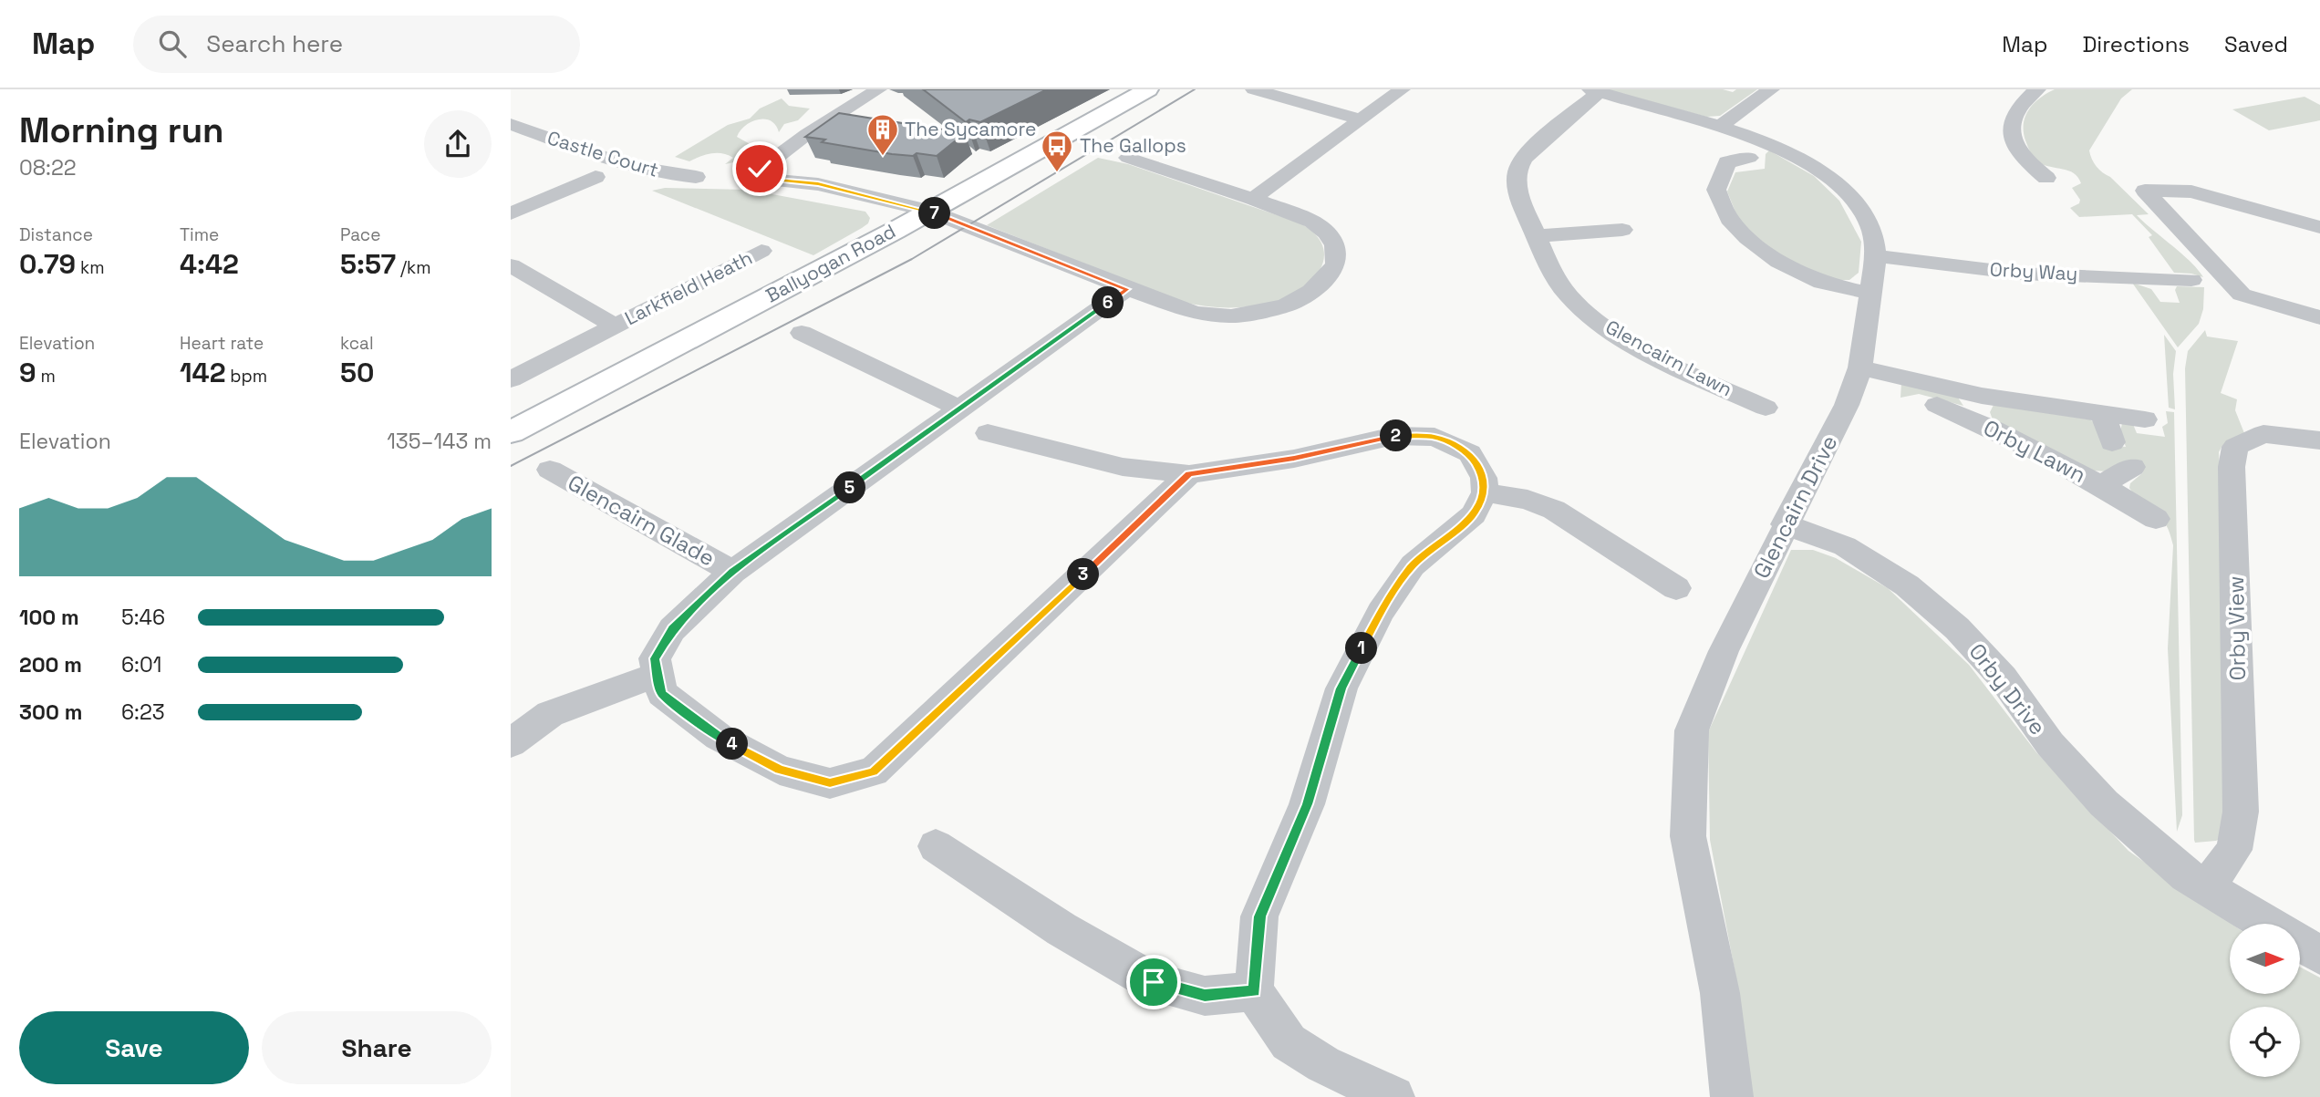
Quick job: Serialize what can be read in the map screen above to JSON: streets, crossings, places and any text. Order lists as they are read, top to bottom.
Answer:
{
  "streets": {
    "street": [
      "Castle Court",
      "Ballyogan Road",
      "Orby Way",
      "Larkfield Heath",
      "Glencairn Lawn",
      "Orby Lawn",
      "Glencairn Drive",
      "Glencairn Glade",
      "Orby View",
      "Orby Drive"
    ]
  },
  "crossings": [
    ["Orby Way", "Glencairn Drive"],
    ["Glencairn Lawn", "Glencairn Drive"],
    ["Orby Lawn", "Glencairn Drive"],
    ["Glencairn Drive", "Orby Drive"],
    ["Orby View", "Orby Drive"]
  ],
  "places": {
    "building": ["The Sycamore"],
    "bus stop": ["The Gallops"]
  },
  "north": "right",
  "page": {
    "header": "Map",
    "search": "Search here",
    "nav": ["Map", "Directions", "Saved"],
    "heading": ["Morning run", "08:22"],
    "pins": [
      "7",
      "6",
      "2",
      "5",
      "3",
      "1",
      "4"
    ],
    "stats": [
      ["Distance", "0.79 km"],
      ["Time", "4:42"],
      ["Pace", "5:57 /km"],
      ["Elevation", "9 m"],
      ["Heart rate", "142 bpm"],
      ["kcal", "50"]
    ],
    "chart": ["Elevation", "135–143 m"],
    "list": [
      {
        "name": "100 m",
        "note": "5:46"
      },
      {
        "name": "200 m",
        "note": "6:01"
      },
      {
        "name": "300 m",
        "note": "6:23"
      }
    ],
    "buttons": ["Save", "Share"]
  }
}
